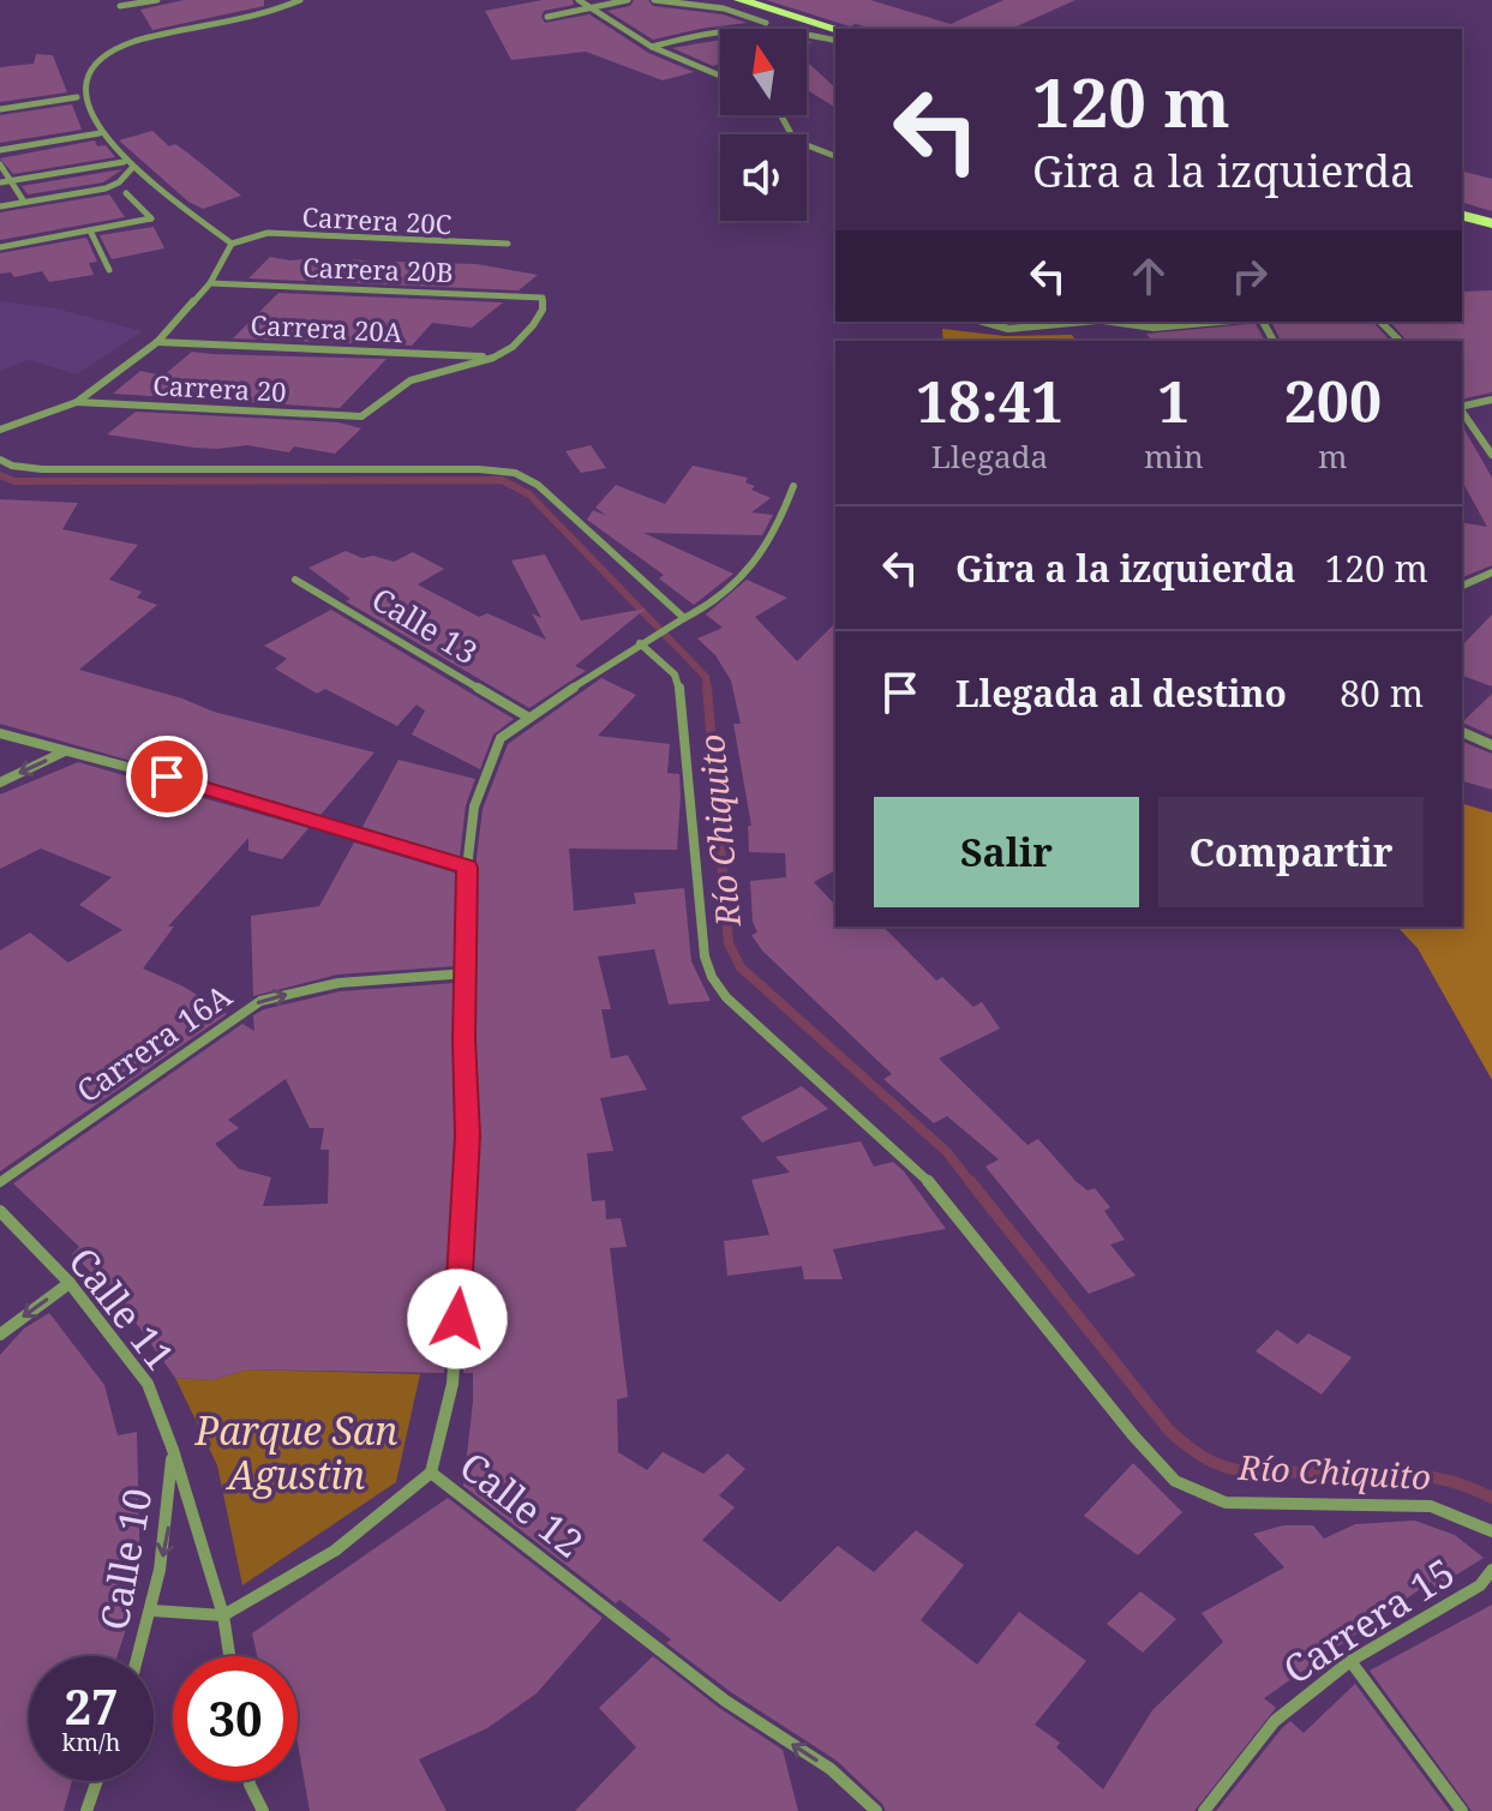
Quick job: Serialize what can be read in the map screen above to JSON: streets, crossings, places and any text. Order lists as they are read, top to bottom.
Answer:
{
  "streets": {
    "street": [
      "Carrera 20C",
      "Carrera 20B",
      "Carrera 20A",
      "Carrera 20",
      "Calle 13",
      "Carrera 16A",
      "Calle 11",
      "Calle 12",
      "Calle 10",
      "Carrera 15"
    ]
  },
  "crossings": [
    ["Carrera 20B", "Carrera 20A"],
    ["Carrera 20B", "Carrera 20"],
    ["Carrera 20A", "Carrera 20"],
    ["Calle 13", "Calle 12"],
    ["Carrera 16A", "Calle 12"],
    ["Calle 11", "Calle 10"]
  ],
  "one_way": ["Carrera 16A", "Calle 10"],
  "water": ["Río Chiquito"],
  "parks": ["Parque San Agustin"],
  "north": "top",
  "page": {
    "turn": ["120 m", "Gira a la izquierda"],
    "eta": [
      "18:41",
      "Llegada",
      "1",
      "min",
      "200",
      "m"
    ],
    "list": [
      {
        "name": "Gira a la izquierda",
        "value": "120 m"
      },
      {
        "name": "Llegada al destino",
        "value": "80 m"
      }
    ],
    "buttons": ["Salir", "Compartir"],
    "speed": "27 km/h",
    "limit": "30"
  }
}
